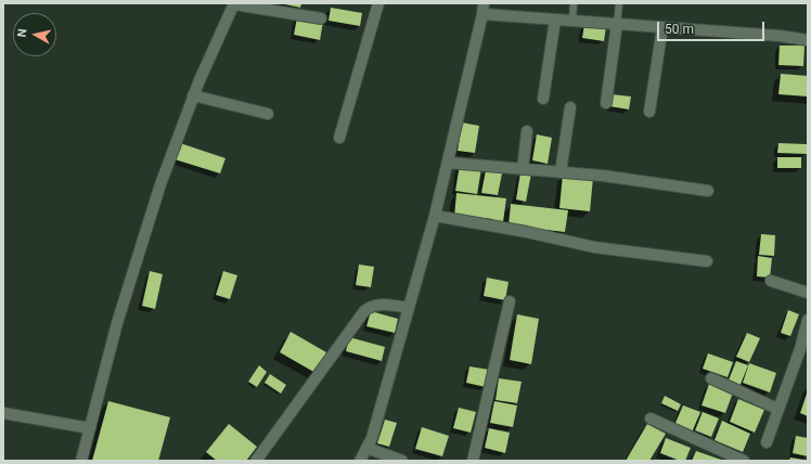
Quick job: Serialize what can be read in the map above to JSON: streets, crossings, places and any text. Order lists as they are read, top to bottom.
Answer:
{
  "scale_bar": "50 m",
  "north": "left"
}
